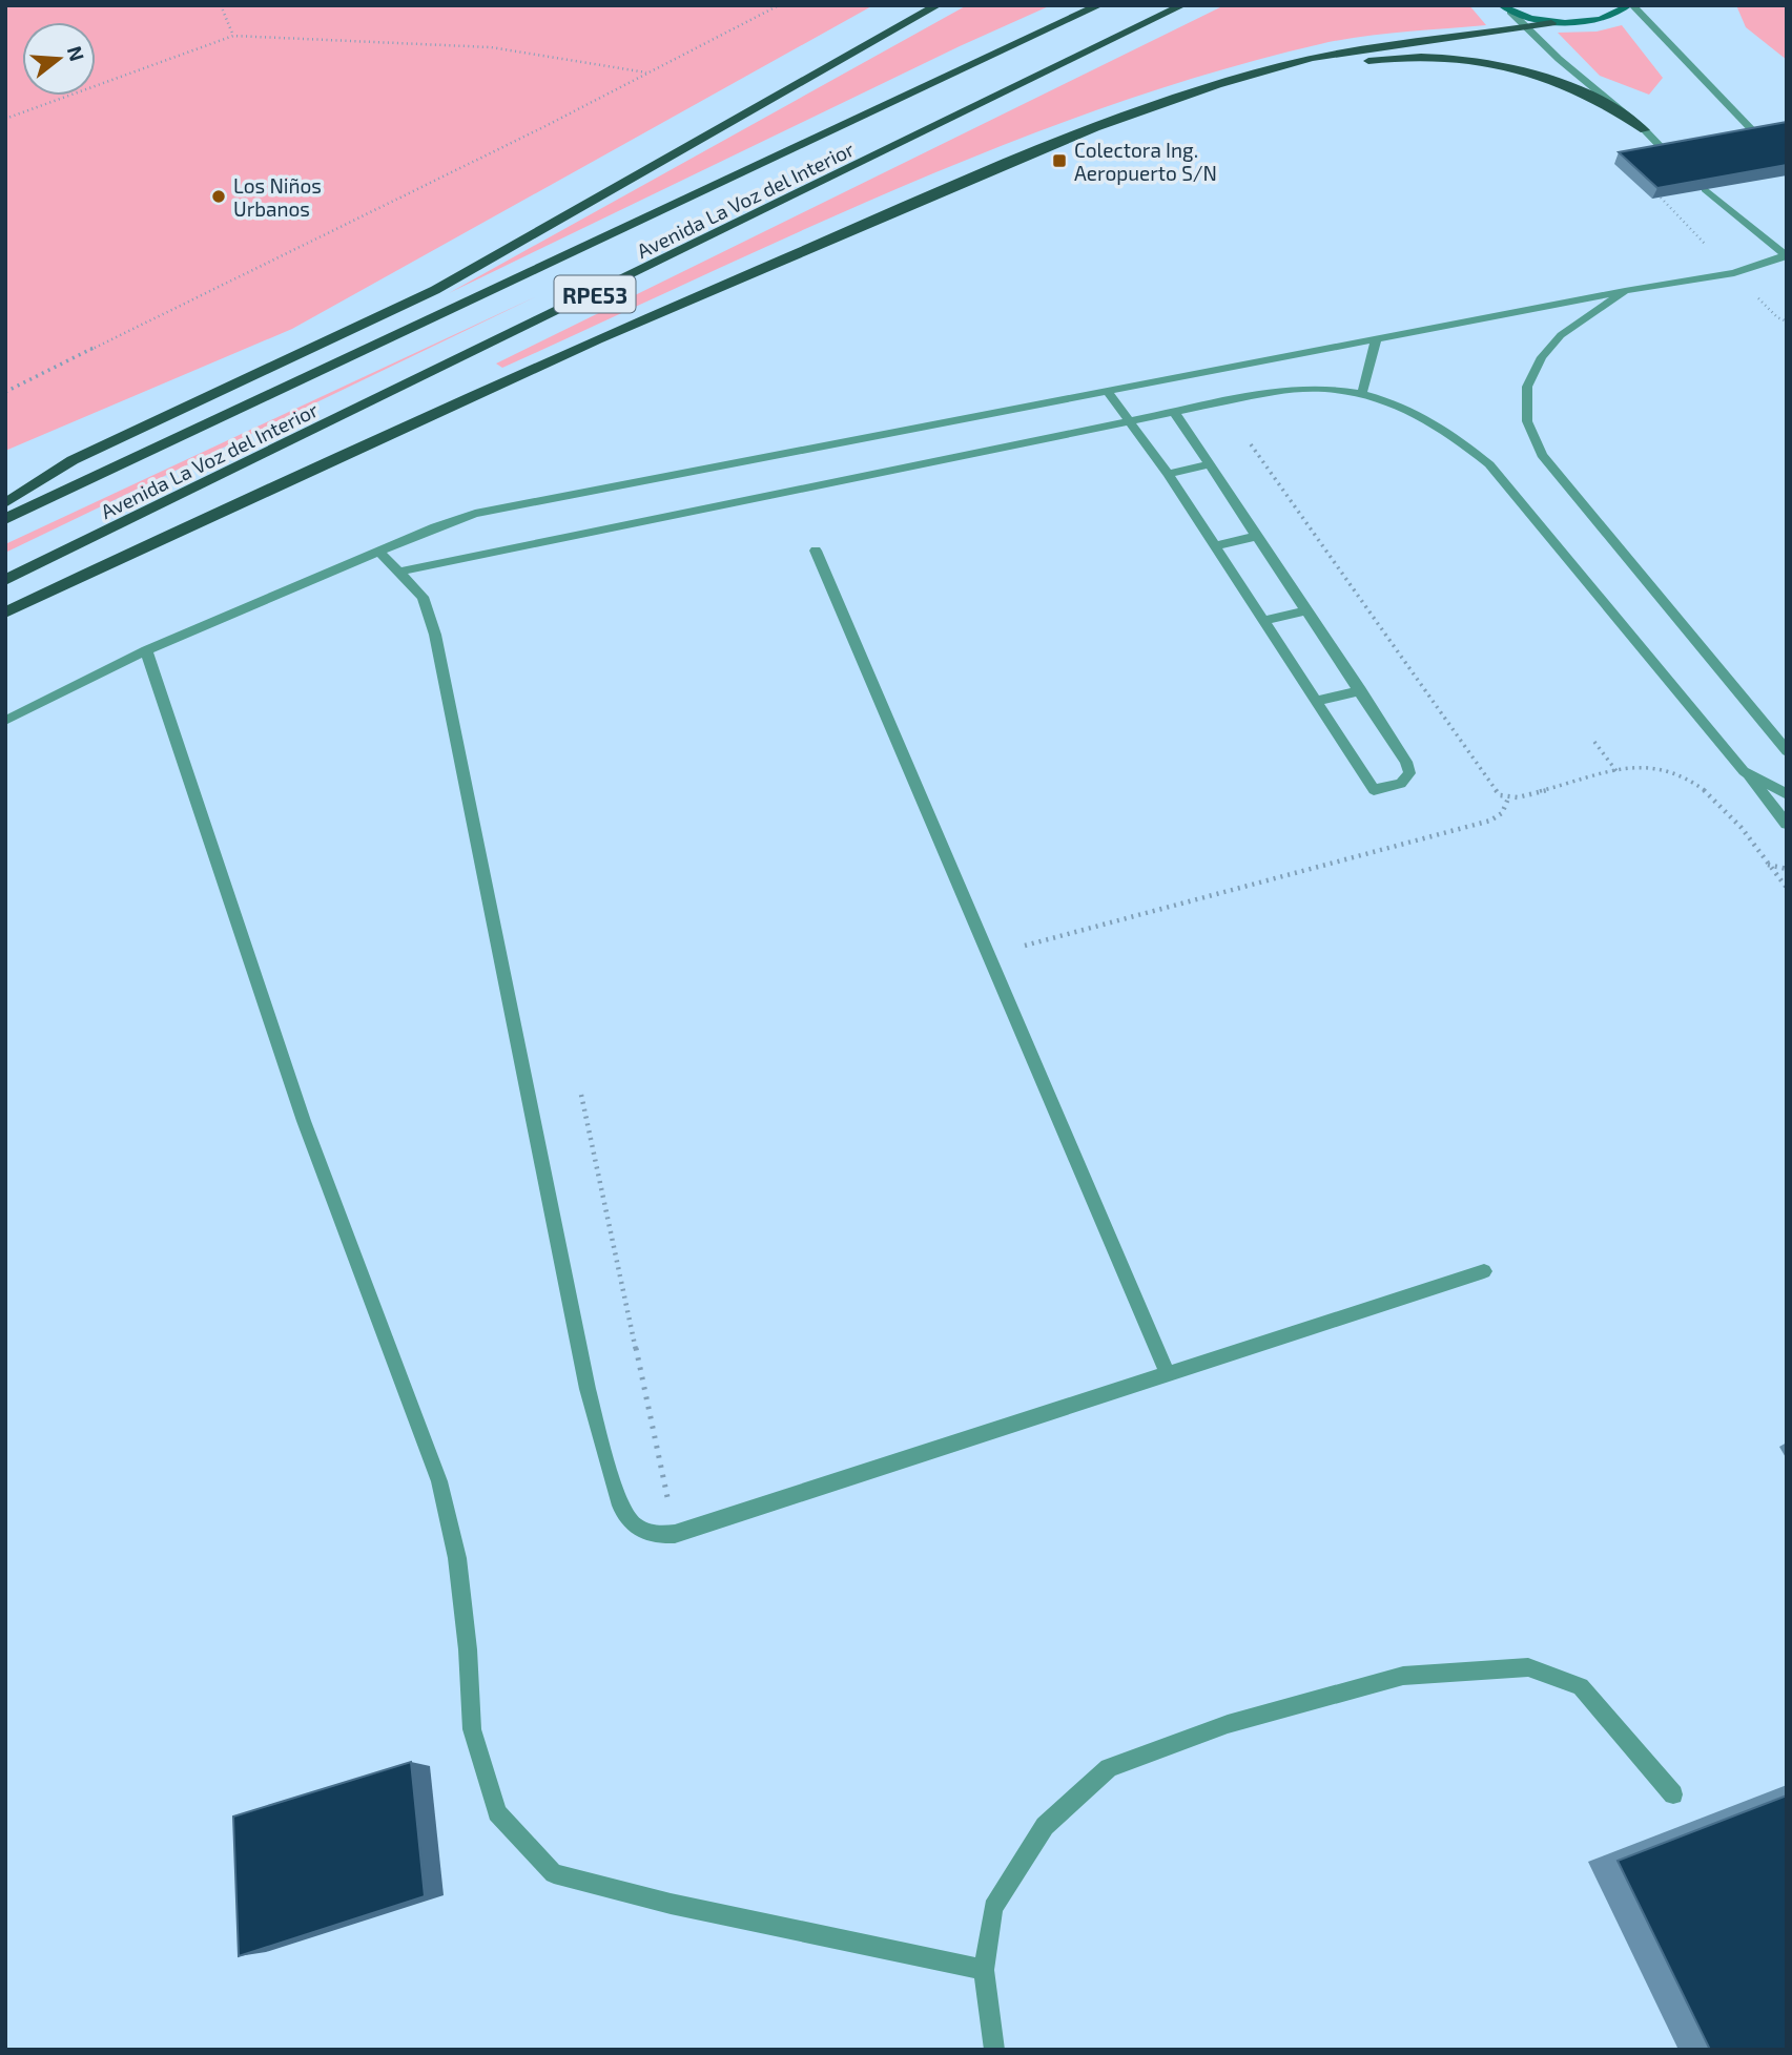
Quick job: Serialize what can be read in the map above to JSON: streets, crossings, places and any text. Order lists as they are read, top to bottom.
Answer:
{
  "streets": {
    "main road": ["Avenida La Voz del Interior", "RPE53"]
  },
  "places": {
    "transit": ["Colectora Ing. Aeropuerto S/N"],
    "other": ["Los Niños Urbanos"]
  },
  "north": "right"
}
